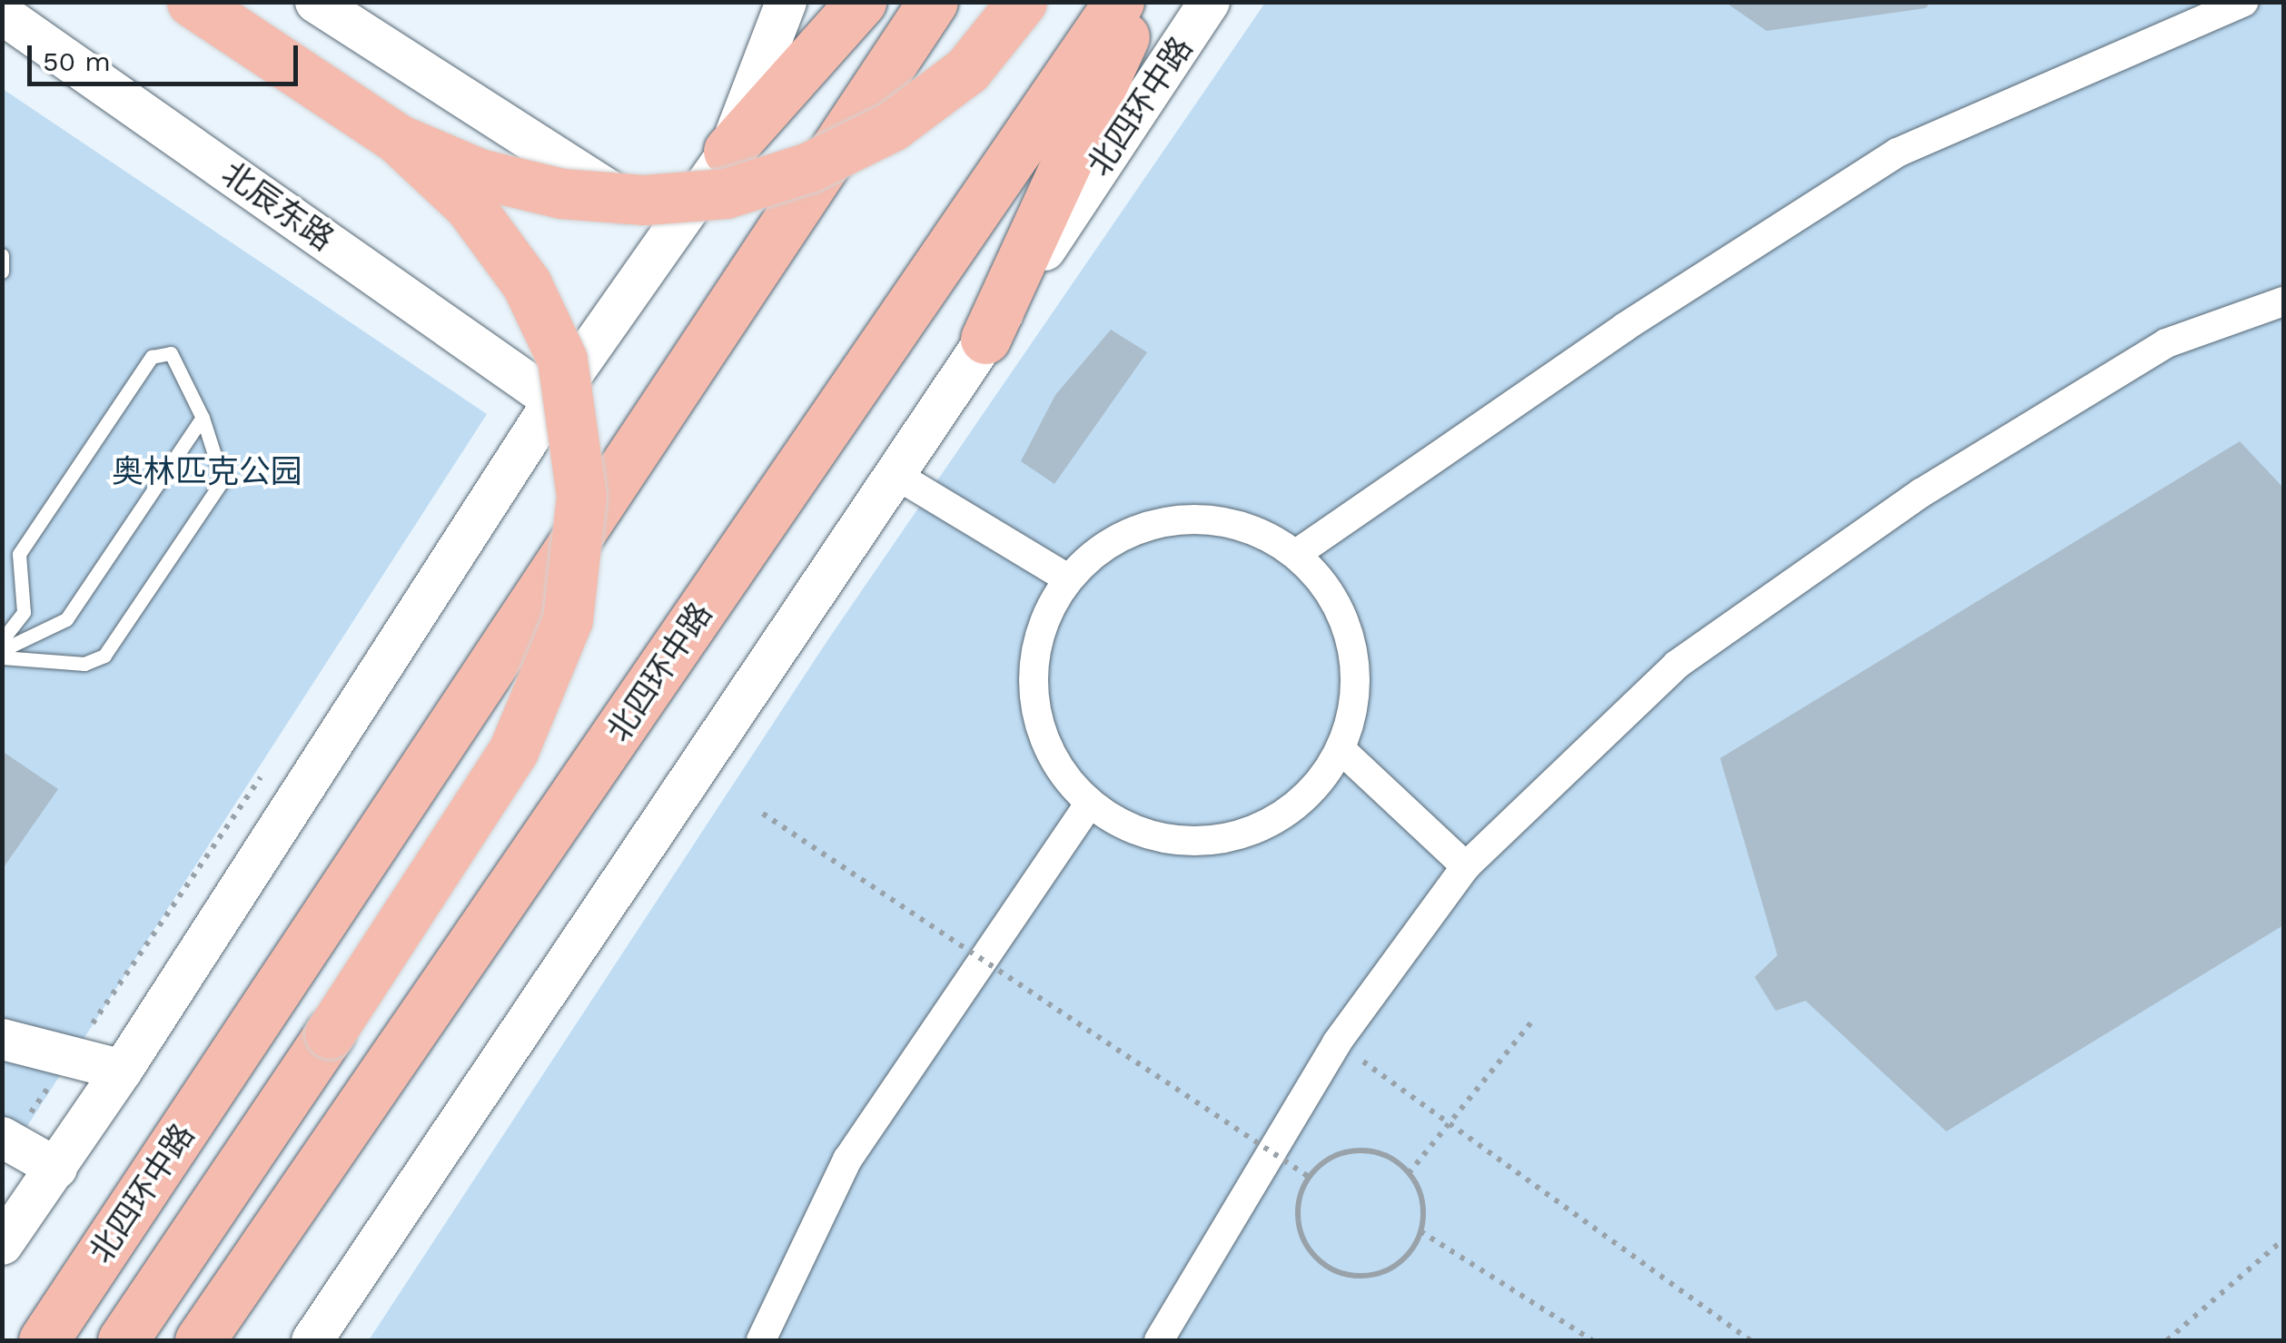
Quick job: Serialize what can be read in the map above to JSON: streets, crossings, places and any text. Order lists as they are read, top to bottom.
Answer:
{
  "streets": {
    "highway": ["北四环中路"],
    "street": ["北辰东路"]
  },
  "parks": ["奥林匹克公园"],
  "scale_bar": "50 m"
}
